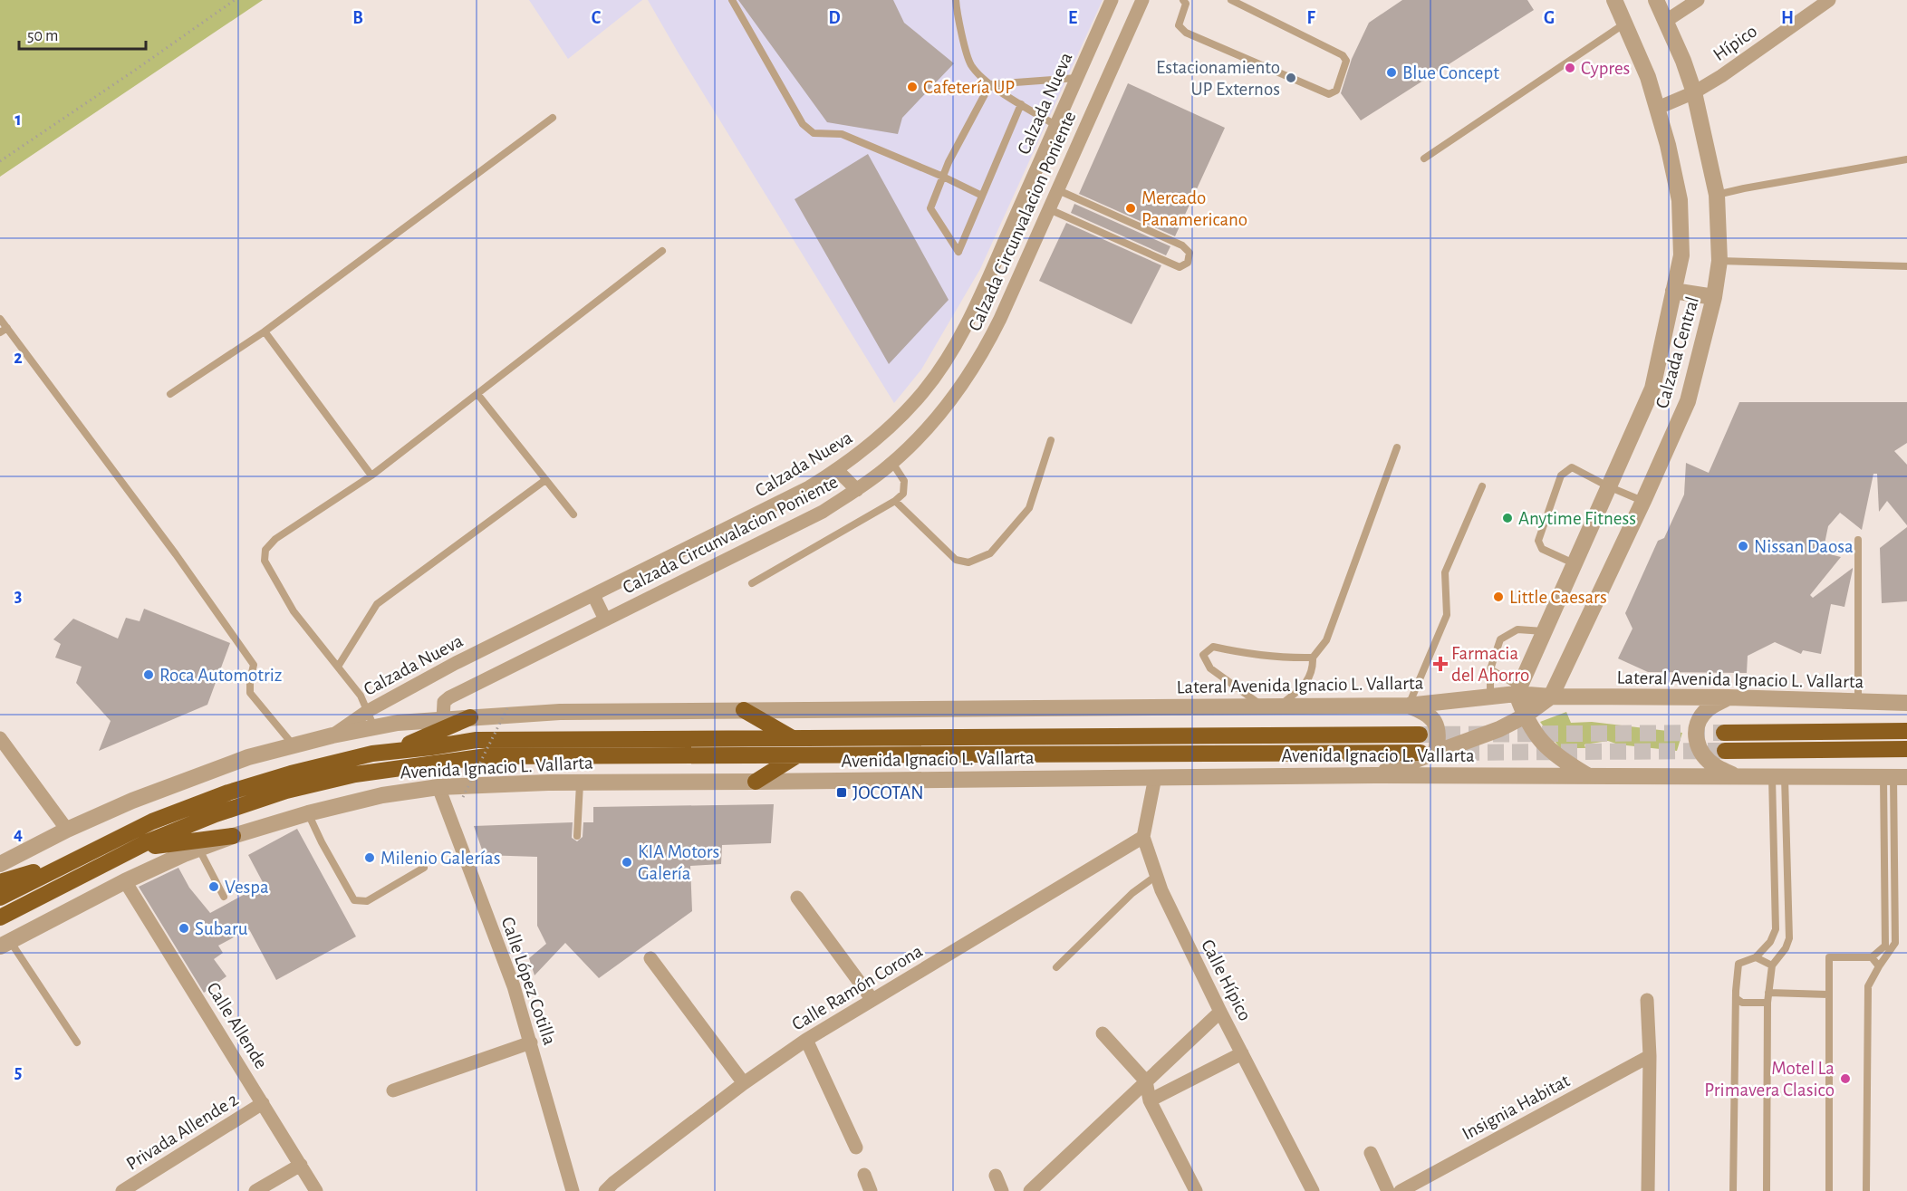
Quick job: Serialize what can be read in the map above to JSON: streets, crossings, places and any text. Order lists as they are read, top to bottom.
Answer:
{
  "streets": {
    "highway": ["Avenida Ignacio L. Vallarta"],
    "street": [
      "Hípico",
      "Calzada Nueva",
      "Calzada Circunvalacion Poniente",
      "Calzada Central",
      "Lateral Avenida Ignacio L. Vallarta",
      "Calle Hípico",
      "Calle López Cotilla",
      "Calle Ramón Corona",
      "Calle Allende",
      "Insignia Habitat",
      "Privada Allende 2"
    ]
  },
  "crossings": [
    ["Hípico", "Calzada Central"],
    ["Calzada Central", "Lateral Avenida Ignacio L. Vallarta"],
    ["Avenida Ignacio L. Vallarta", "Calle Hípico"],
    ["Avenida Ignacio L. Vallarta", "Calle López Cotilla"],
    ["Avenida Ignacio L. Vallarta", "Calle Allende"],
    ["Calle Hípico", "Calle Ramón Corona"],
    ["Calle Allende", "Privada Allende 2"]
  ],
  "places": {
    "other": [
      "Cypres",
      "Blue Concept",
      "Estacionamiento UP Externos",
      "Cafetería UP",
      "Mercado Panamericano",
      "Anytime Fitness",
      "Nissan Daosa",
      "Little Caesars",
      "Roca Automotriz",
      "Milenio Galerías",
      "KIA Motors Galería",
      "Vespa",
      "Subaru",
      "Motel La Primavera Clasico"
    ],
    "health": ["Farmacia del Ahorro"],
    "transit": ["JOCOTAN"]
  },
  "scale_bar": "50 m",
  "grid": {
    "columns": [
      "B",
      "C",
      "D",
      "E",
      "F",
      "G",
      "H"
    ],
    "rows": [
      "1",
      "2",
      "3",
      "4",
      "5"
    ]
  }
}
